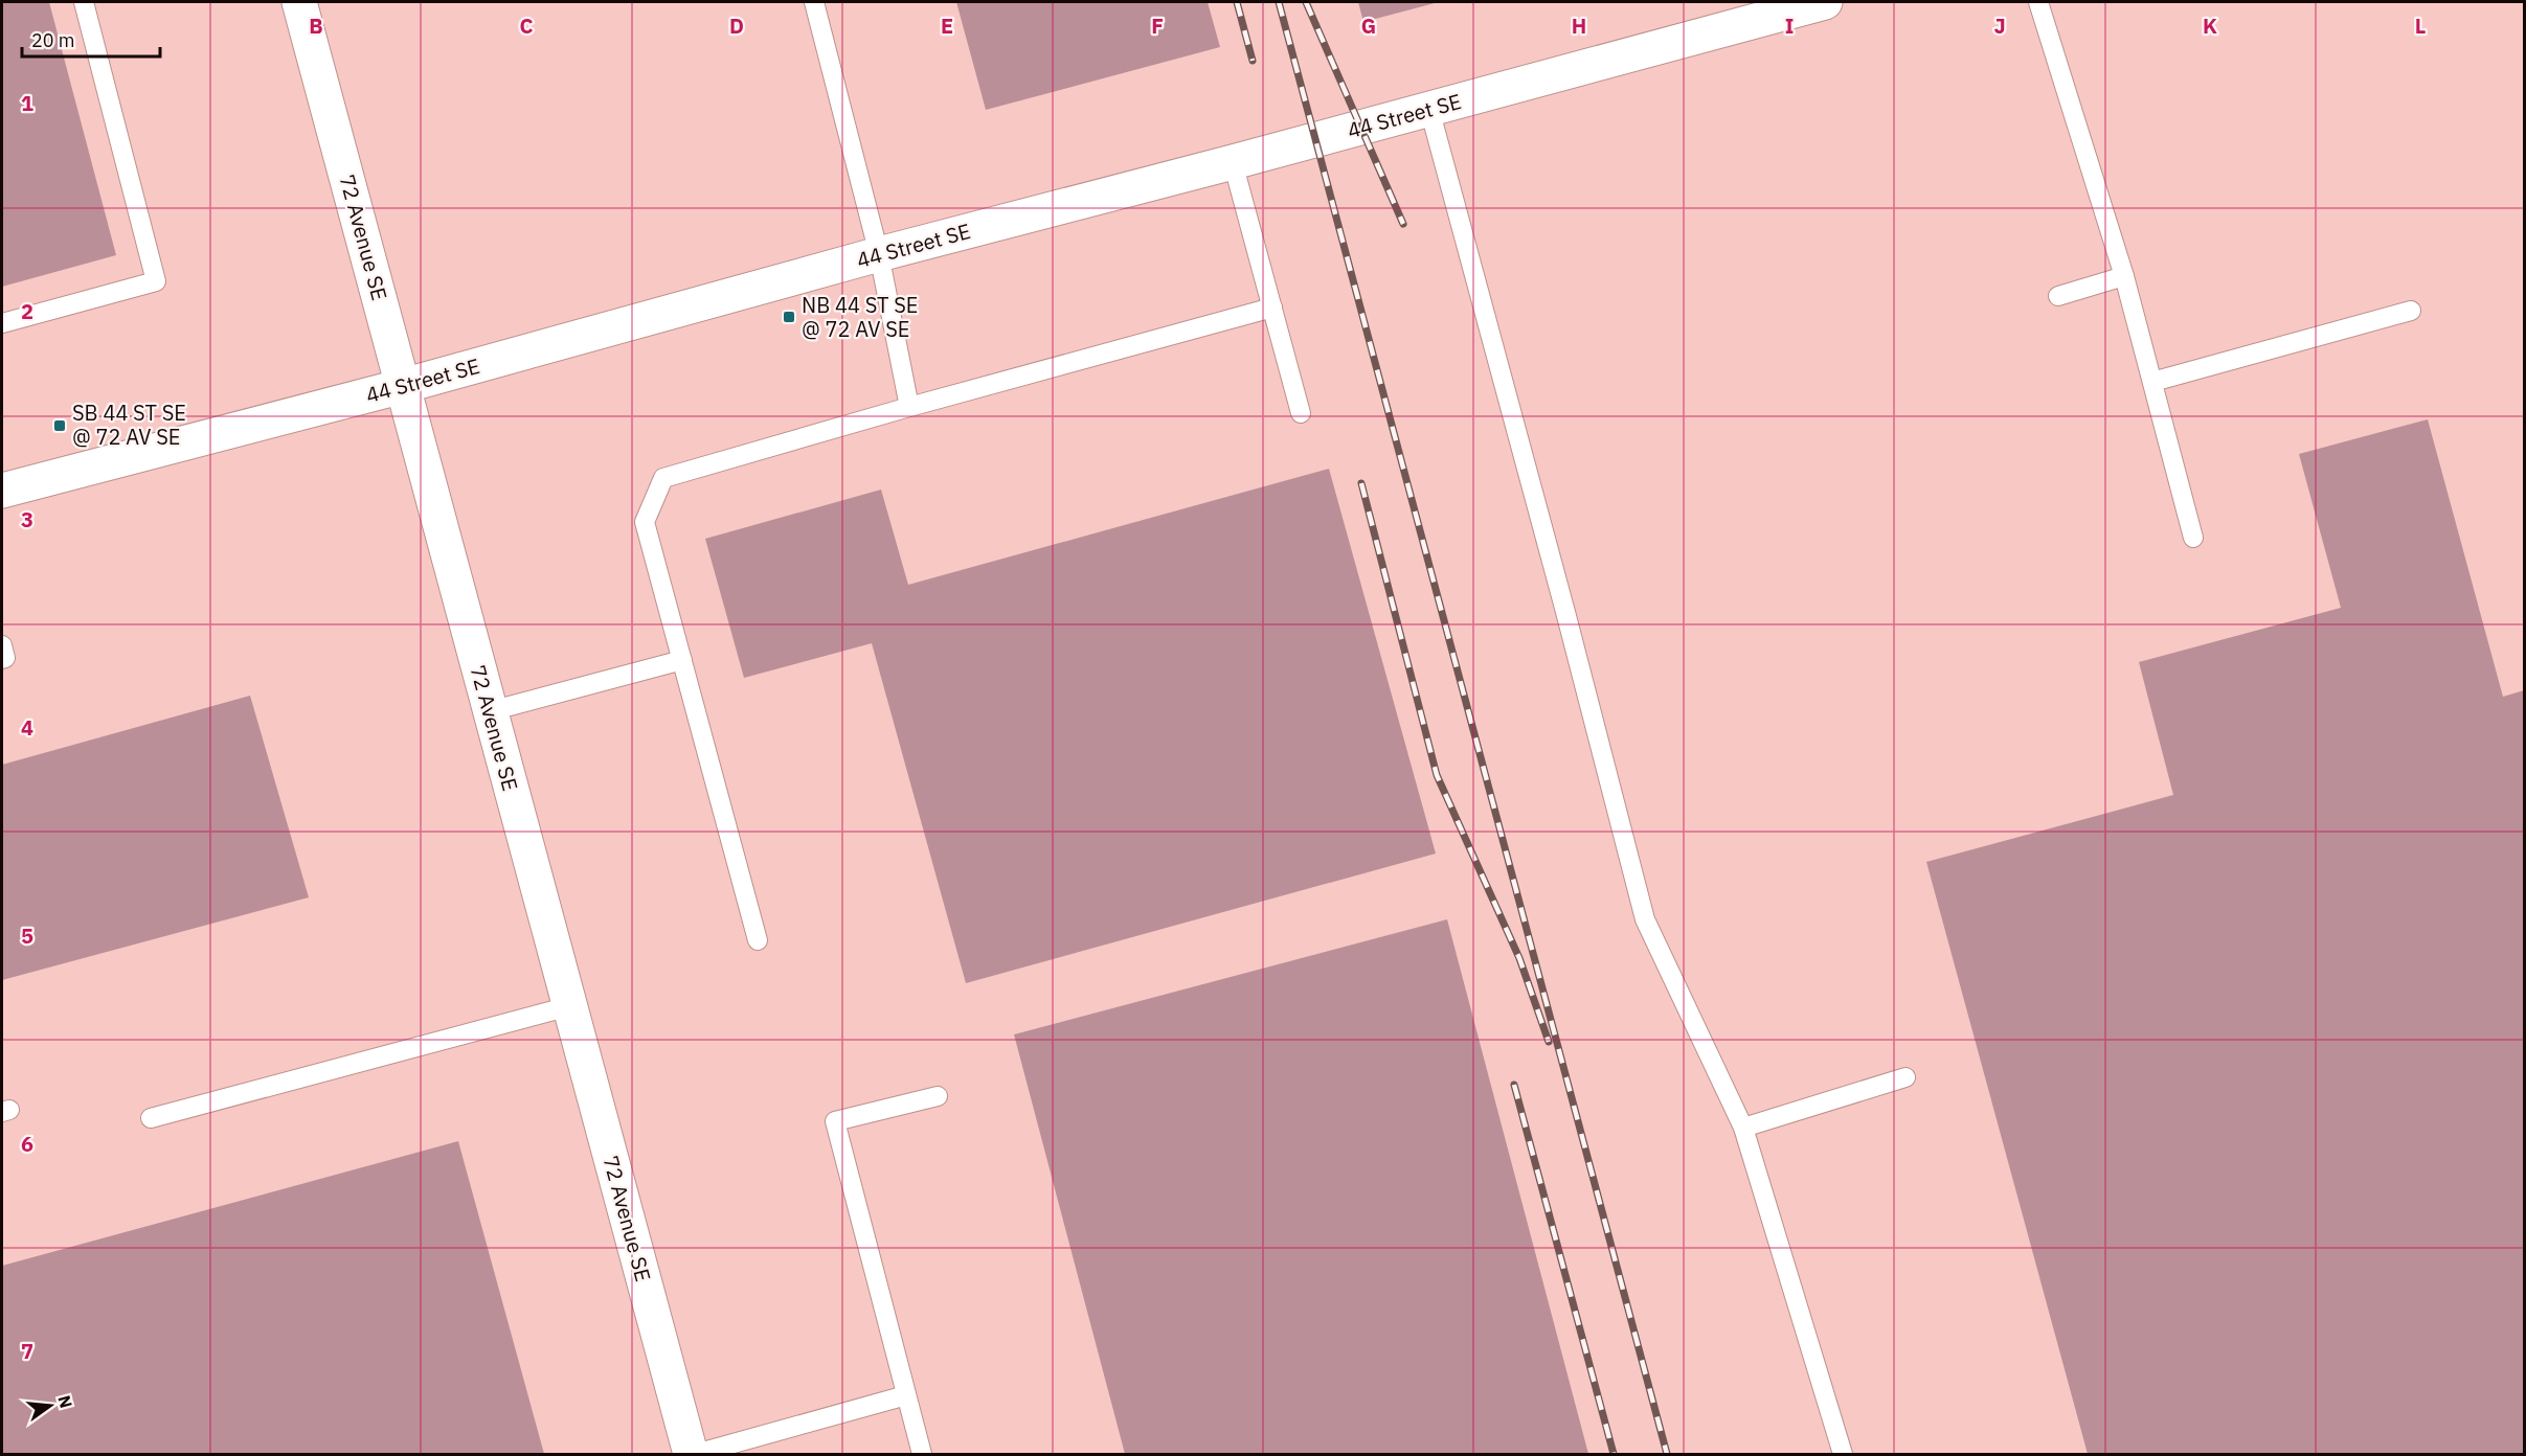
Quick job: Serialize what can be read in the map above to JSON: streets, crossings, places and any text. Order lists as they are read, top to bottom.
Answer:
{
  "streets": {
    "street": ["44 Street SE", "72 Avenue SE"]
  },
  "crossings": [
    ["44 Street SE", "72 Avenue SE"]
  ],
  "places": {
    "transit": ["NB 44 ST SE @ 72 AV SE", "SB 44 ST SE @ 72 AV SE"]
  },
  "scale_bar": "20 m",
  "north": "right",
  "grid": {
    "columns": [
      "B",
      "C",
      "D",
      "E",
      "F",
      "G",
      "H",
      "I",
      "J",
      "K",
      "L"
    ],
    "rows": [
      "1",
      "2",
      "3",
      "4",
      "5",
      "6",
      "7"
    ]
  }
}
